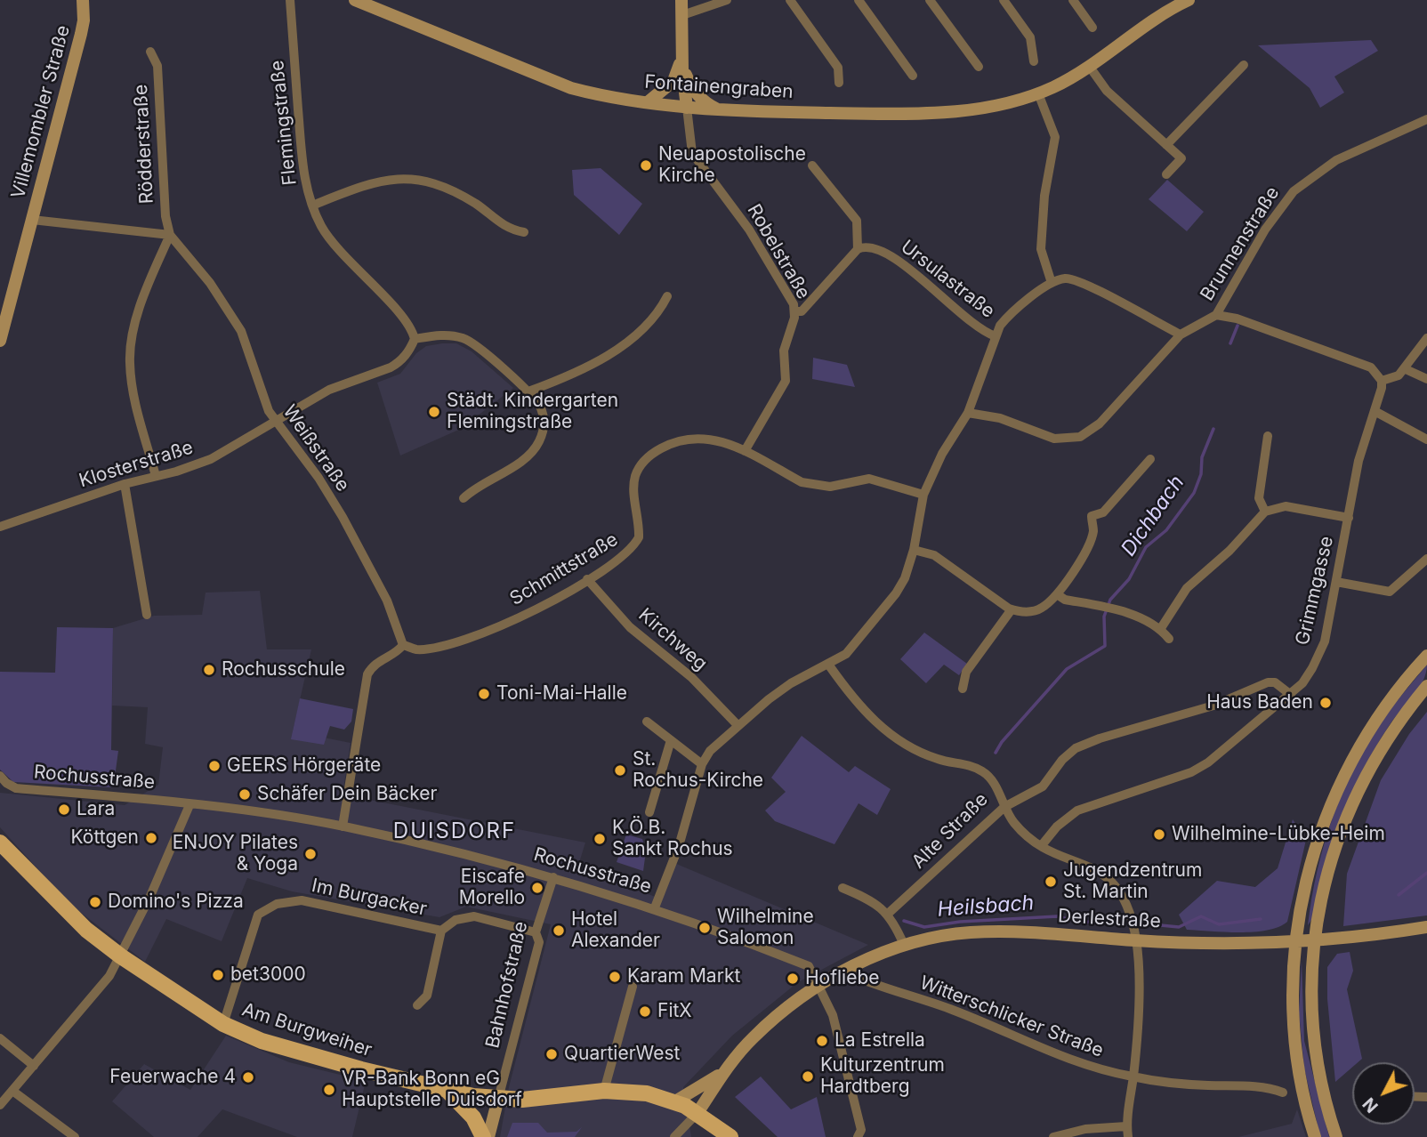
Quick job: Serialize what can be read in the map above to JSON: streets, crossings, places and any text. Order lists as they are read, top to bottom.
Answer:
{
  "streets": {
    "main road": ["Am Burgweiher"],
    "street": [
      "Fontainengraben",
      "Villemombler Straße",
      "Flemingstraße",
      "Rödderstraße",
      "Brunnenstraße",
      "Robelstraße",
      "Ursulastraße",
      "Weißstraße",
      "Klosterstraße",
      "Schmittstraße",
      "Grimmgasse",
      "Kirchweg",
      "Rochusstraße",
      "Alte Straße",
      "Im Burgacker",
      "Derlestraße",
      "Bahnhofstraße",
      "Witterschlicker Straße"
    ]
  },
  "crossings": [
    ["Fontainengraben", "Robelstraße"],
    ["Rödderstraße", "Weißstraße"],
    ["Robelstraße", "Schmittstraße"],
    ["Weißstraße", "Klosterstraße"],
    ["Weißstraße", "Schmittstraße"],
    ["Schmittstraße", "Kirchweg"],
    ["Rochusstraße", "Derlestraße"],
    ["Rochusstraße", "Bahnhofstraße"],
    ["Im Burgacker", "Bahnhofstraße"],
    ["Im Burgacker", "Am Burgweiher"],
    ["Derlestraße", "Witterschlicker Straße"],
    ["Derlestraße", "Am Burgweiher"],
    ["Bahnhofstraße", "Am Burgweiher"]
  ],
  "districts": ["DUISDORF"],
  "water": ["Dichbach", "Heilsbach"],
  "places": [
    "Neuapostolische Kirche",
    "Städt. Kindergarten Flemingstraße",
    "Rochusschule",
    "Toni-Mai-Halle",
    "Haus Baden",
    "GEERS Hörgeräte",
    "St. Rochus-Kirche",
    "Schäfer Dein Bäcker",
    "Lara",
    "Wilhelmine-Lübke-Heim",
    "Köttgen",
    "K.Ö.B. Sankt Rochus",
    "ENJOY Pilates & Yoga",
    "Jugendzentrum St. Martin",
    "Eiscafe Morello",
    "Domino's Pizza",
    "Wilhelmine Salomon",
    "Hotel Alexander",
    "bet3000",
    "Karam Markt",
    "Hofliebe",
    "FitX",
    "La Estrella",
    "QuartierWest",
    "Kulturzentrum Hardtberg",
    "Feuerwache 4",
    "VR-Bank Bonn eG Hauptstelle Duisdorf"
  ],
  "north": "bottom left"
}
